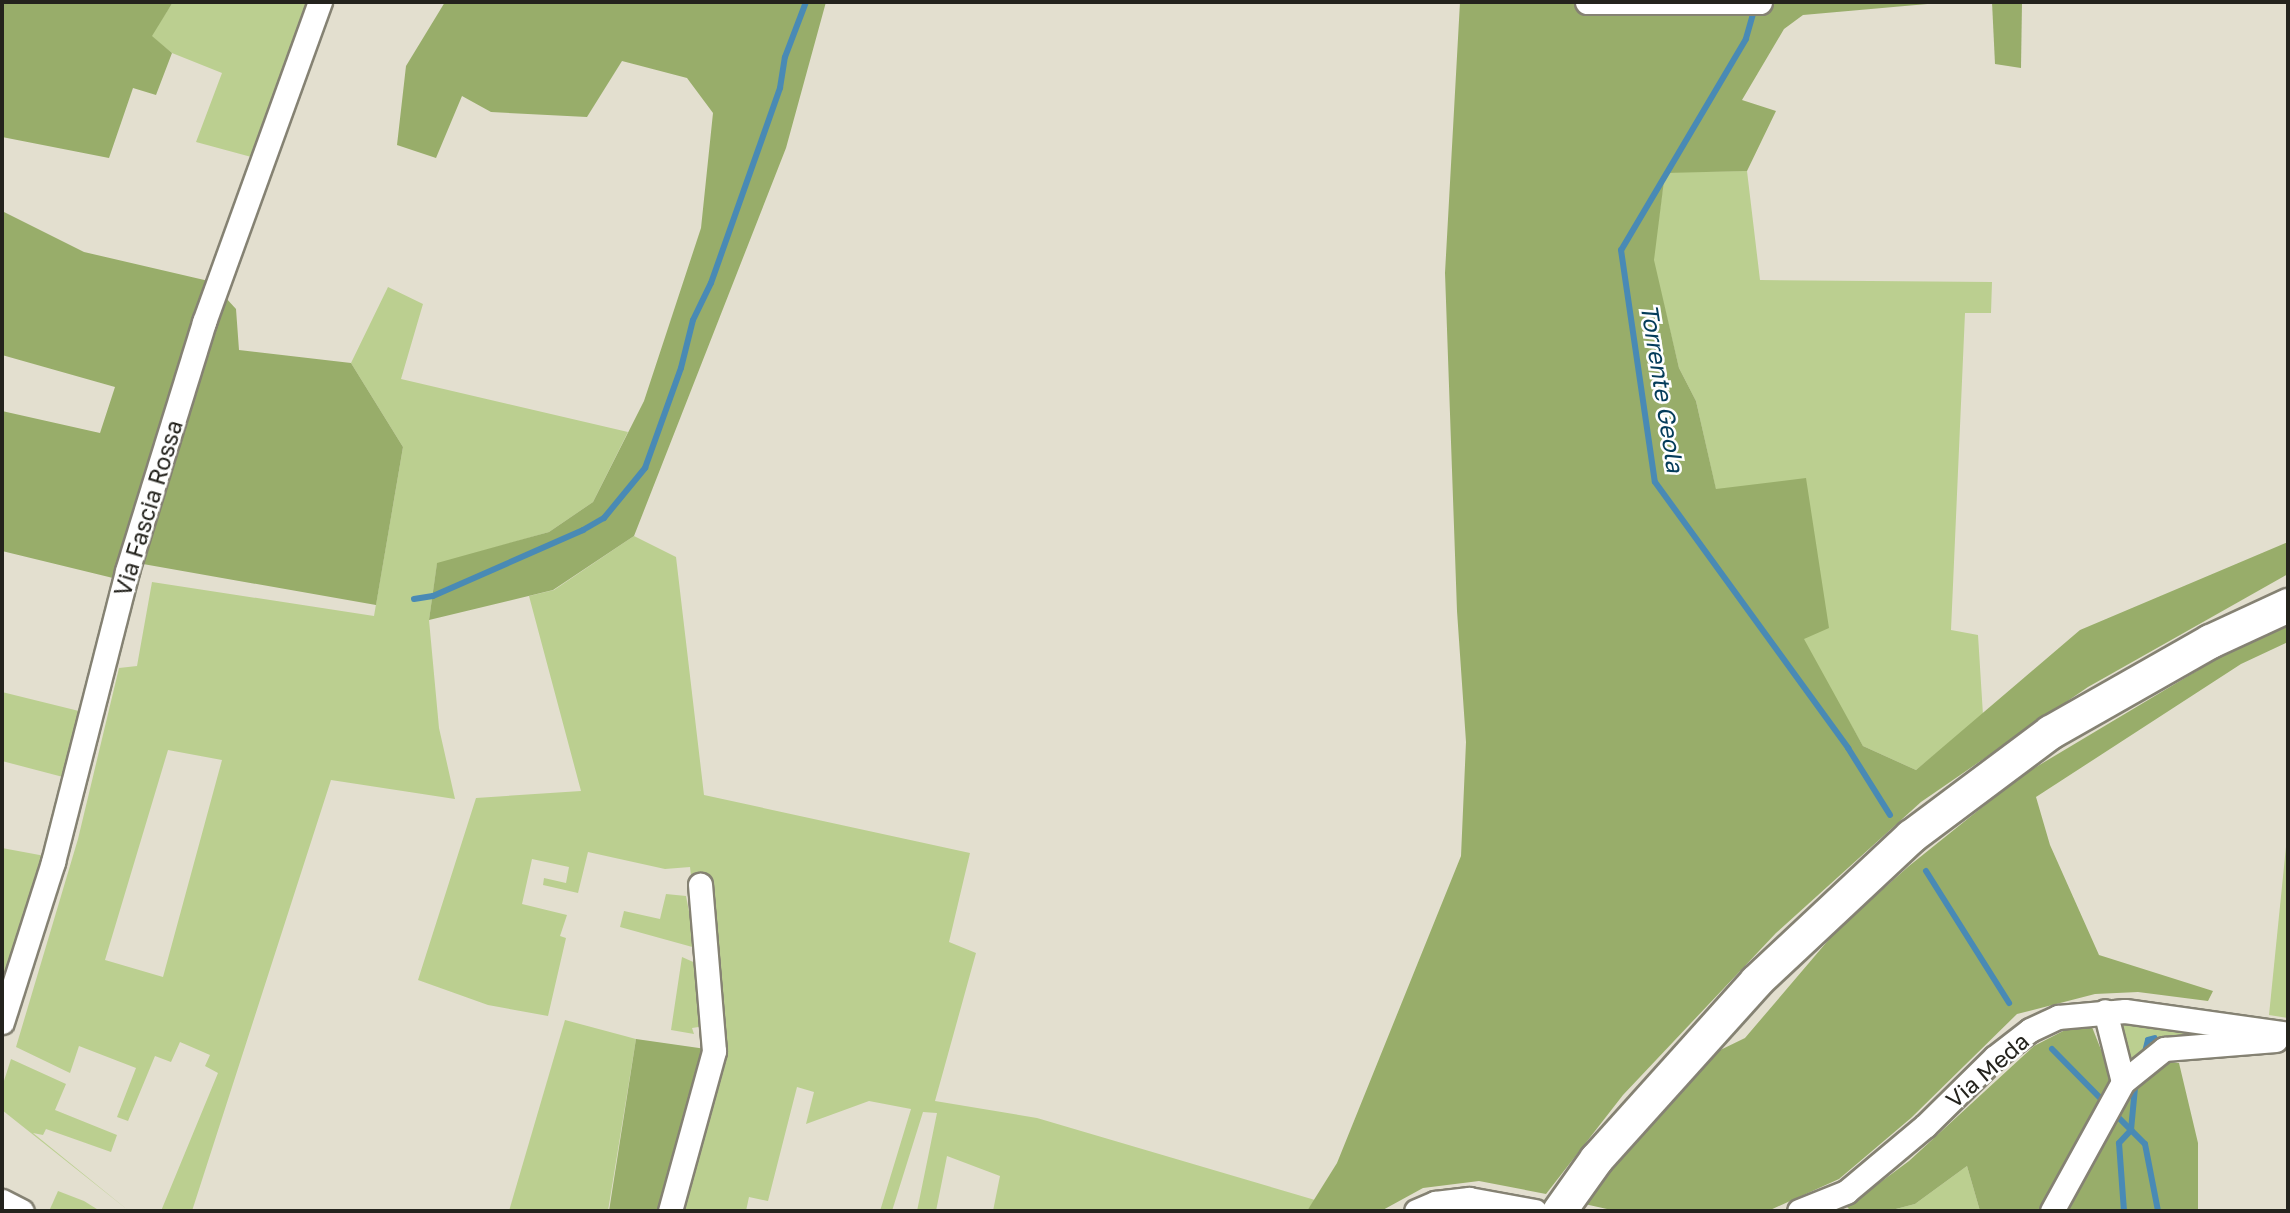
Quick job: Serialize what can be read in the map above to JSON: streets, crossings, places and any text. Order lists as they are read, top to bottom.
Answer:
{
  "streets": {
    "street": ["Via Fascia Rossa", "Via Meda"]
  },
  "water": ["Torrente Geola"]
}
